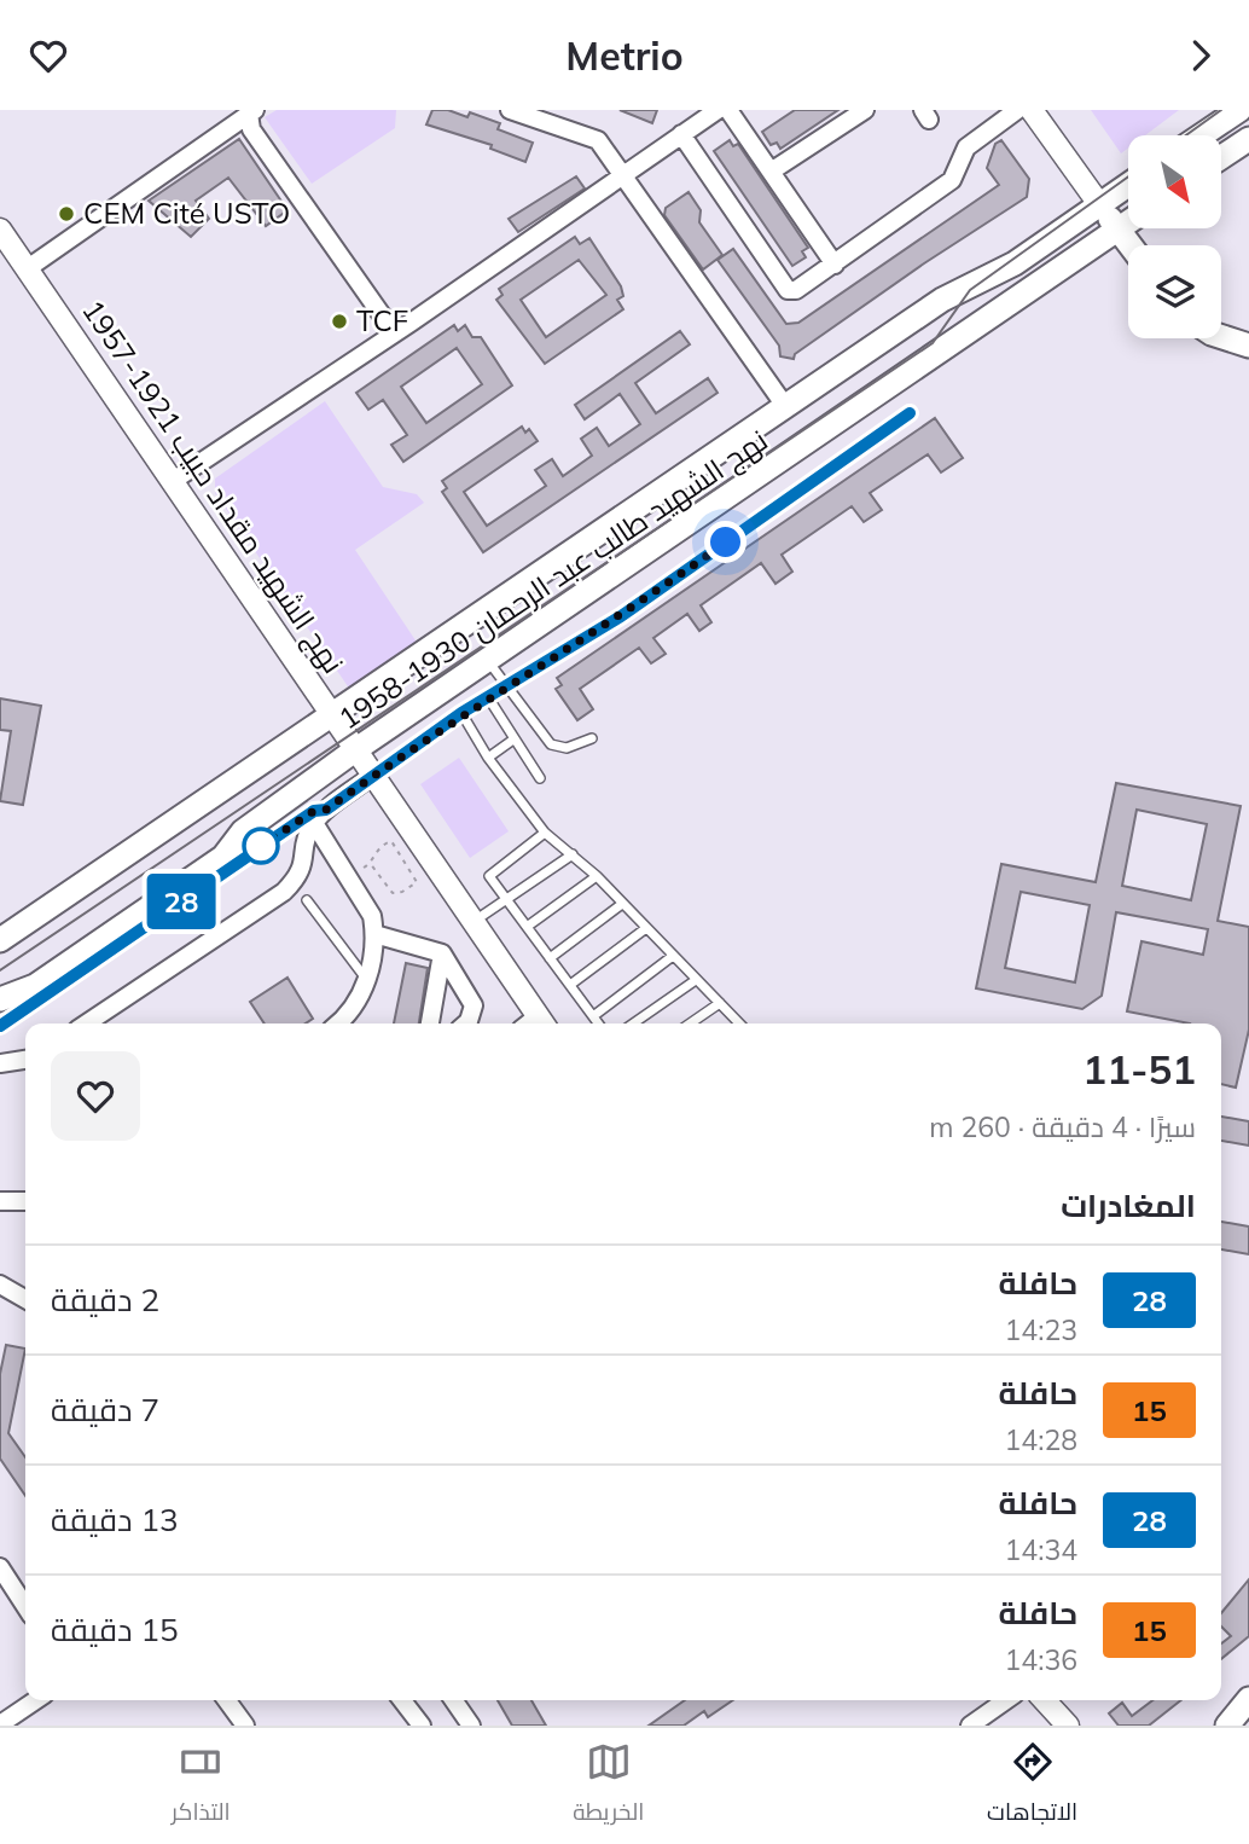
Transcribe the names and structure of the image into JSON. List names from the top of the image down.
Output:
{
  "streets": {
    "main road": ["نهج الشهيد طالب عبد الرحمان 1930-1958"],
    "street": ["نهج الشهيد مقداد حبيب 1921-1957"]
  },
  "crossings": [
    ["نهج الشهيد مقداد حبيب 1921-1957", "نهج الشهيد طالب عبد الرحمان 1930-1958"]
  ],
  "places": ["CEM Cité USTO", "TCF"],
  "lines": ["bus line 28"],
  "north": "bottom right",
  "page": {
    "header": "Metrio",
    "on_map": "28",
    "heading": [
      ["11-51", "سيرًا · 4 دقيقة · 260 m"],
      "المغادرات"
    ],
    "list": [
      {
        "mark": "28",
        "name": "حافلة",
        "note": "14:23",
        "value": "2 دقيقة"
      },
      {
        "mark": "15",
        "name": "حافلة",
        "note": "14:28",
        "value": "7 دقيقة"
      },
      {
        "mark": "28",
        "name": "حافلة",
        "note": "14:34",
        "value": "13 دقيقة"
      },
      {
        "mark": "15",
        "name": "حافلة",
        "note": "14:36",
        "value": "15 دقيقة"
      }
    ],
    "tabs": ["الاتجاهات", "الخريطة", "التذاكر"]
  }
}
